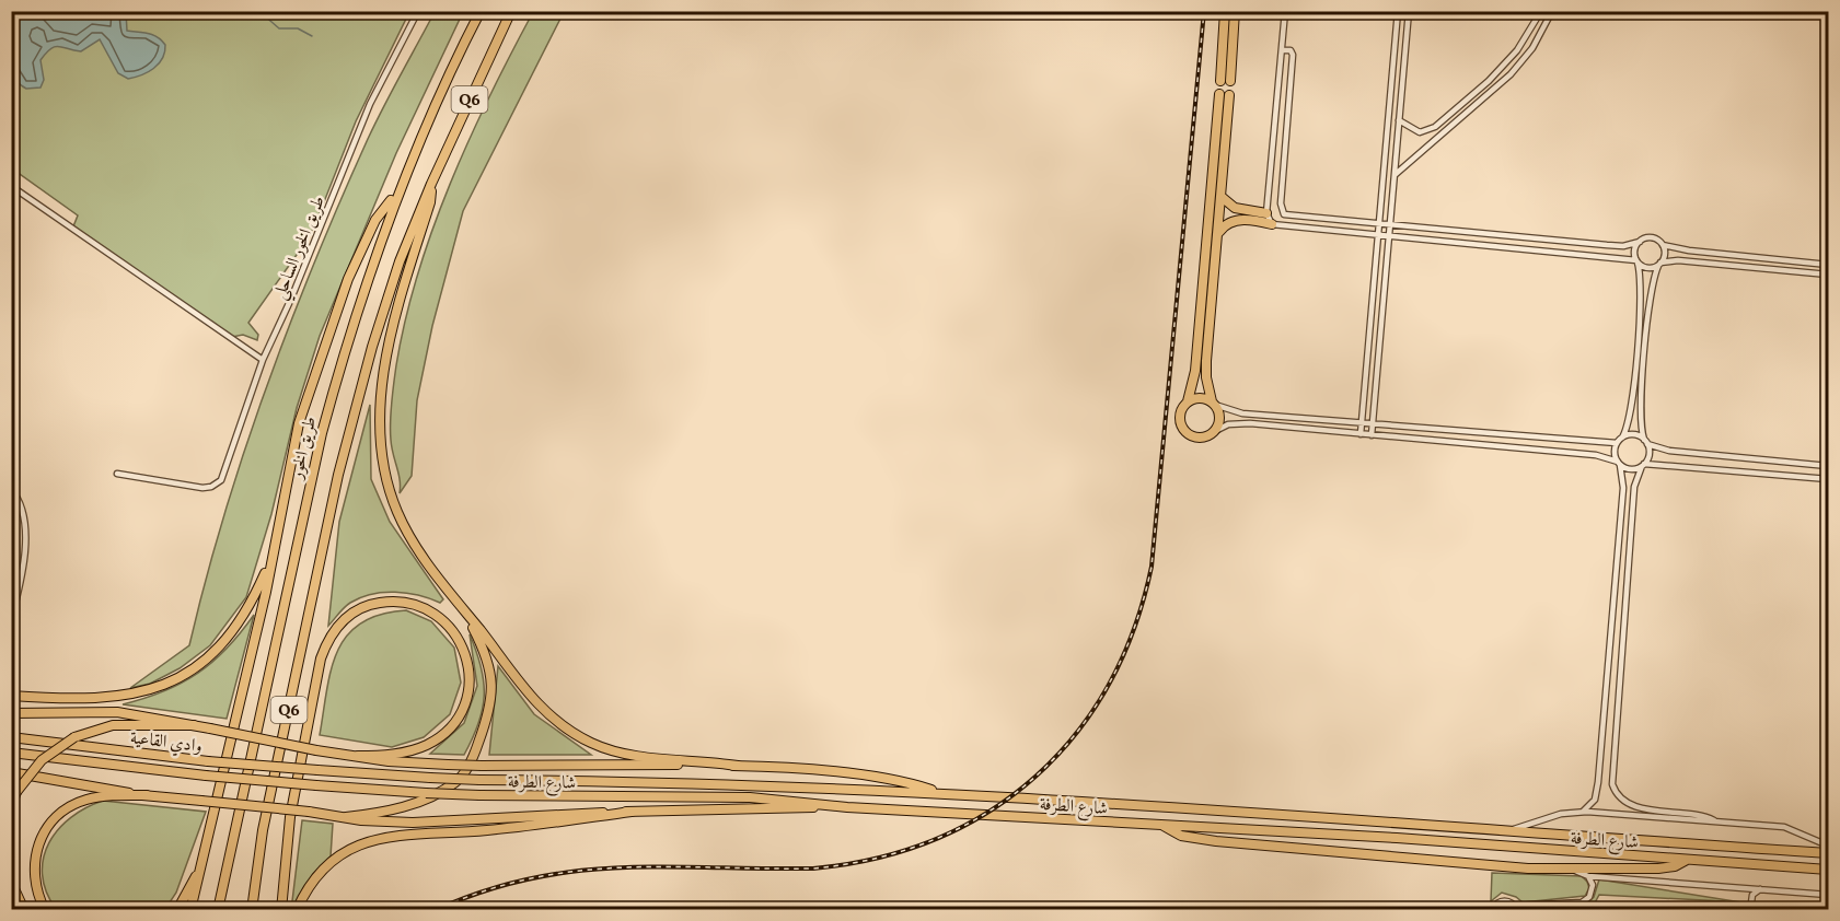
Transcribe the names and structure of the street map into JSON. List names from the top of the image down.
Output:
{
  "streets": {
    "highway": ["Q6", "طريق الخور"],
    "main road": ["وادي القاعية", "شارع الطرفة"],
    "street": ["طريق الخور الساحلي"]
  },
  "crossings": [
    ["وادي القاعية", "شارع الطرفة"]
  ]
}
